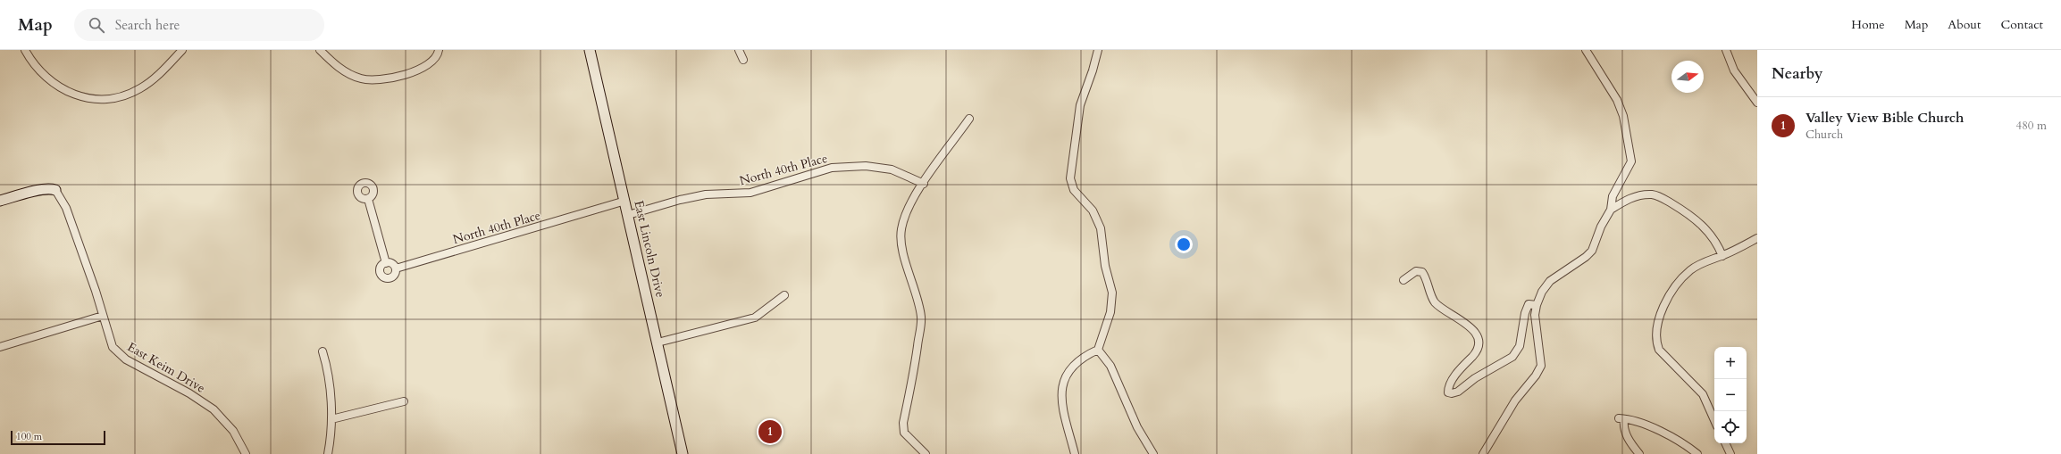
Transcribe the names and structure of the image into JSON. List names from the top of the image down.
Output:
{
  "streets": {
    "main road": ["East Lincoln Drive"],
    "street": ["North 40th Place", "East Keim Drive"]
  },
  "crossings": [
    ["North 40th Place", "East Lincoln Drive"]
  ],
  "scale_bar": "100 m",
  "north": "right",
  "page": {
    "header": "Map",
    "search": "Search here",
    "nav": [
      "Home",
      "Map",
      "About",
      "Contact"
    ],
    "heading": "Nearby",
    "list": [
      {
        "mark": "1",
        "name": "Valley View Bible Church",
        "note": "Church",
        "value": "480 m"
      }
    ],
    "map_buttons": ["+", "−"],
    "pins": "1",
    "scale": "100 m"
  }
}
